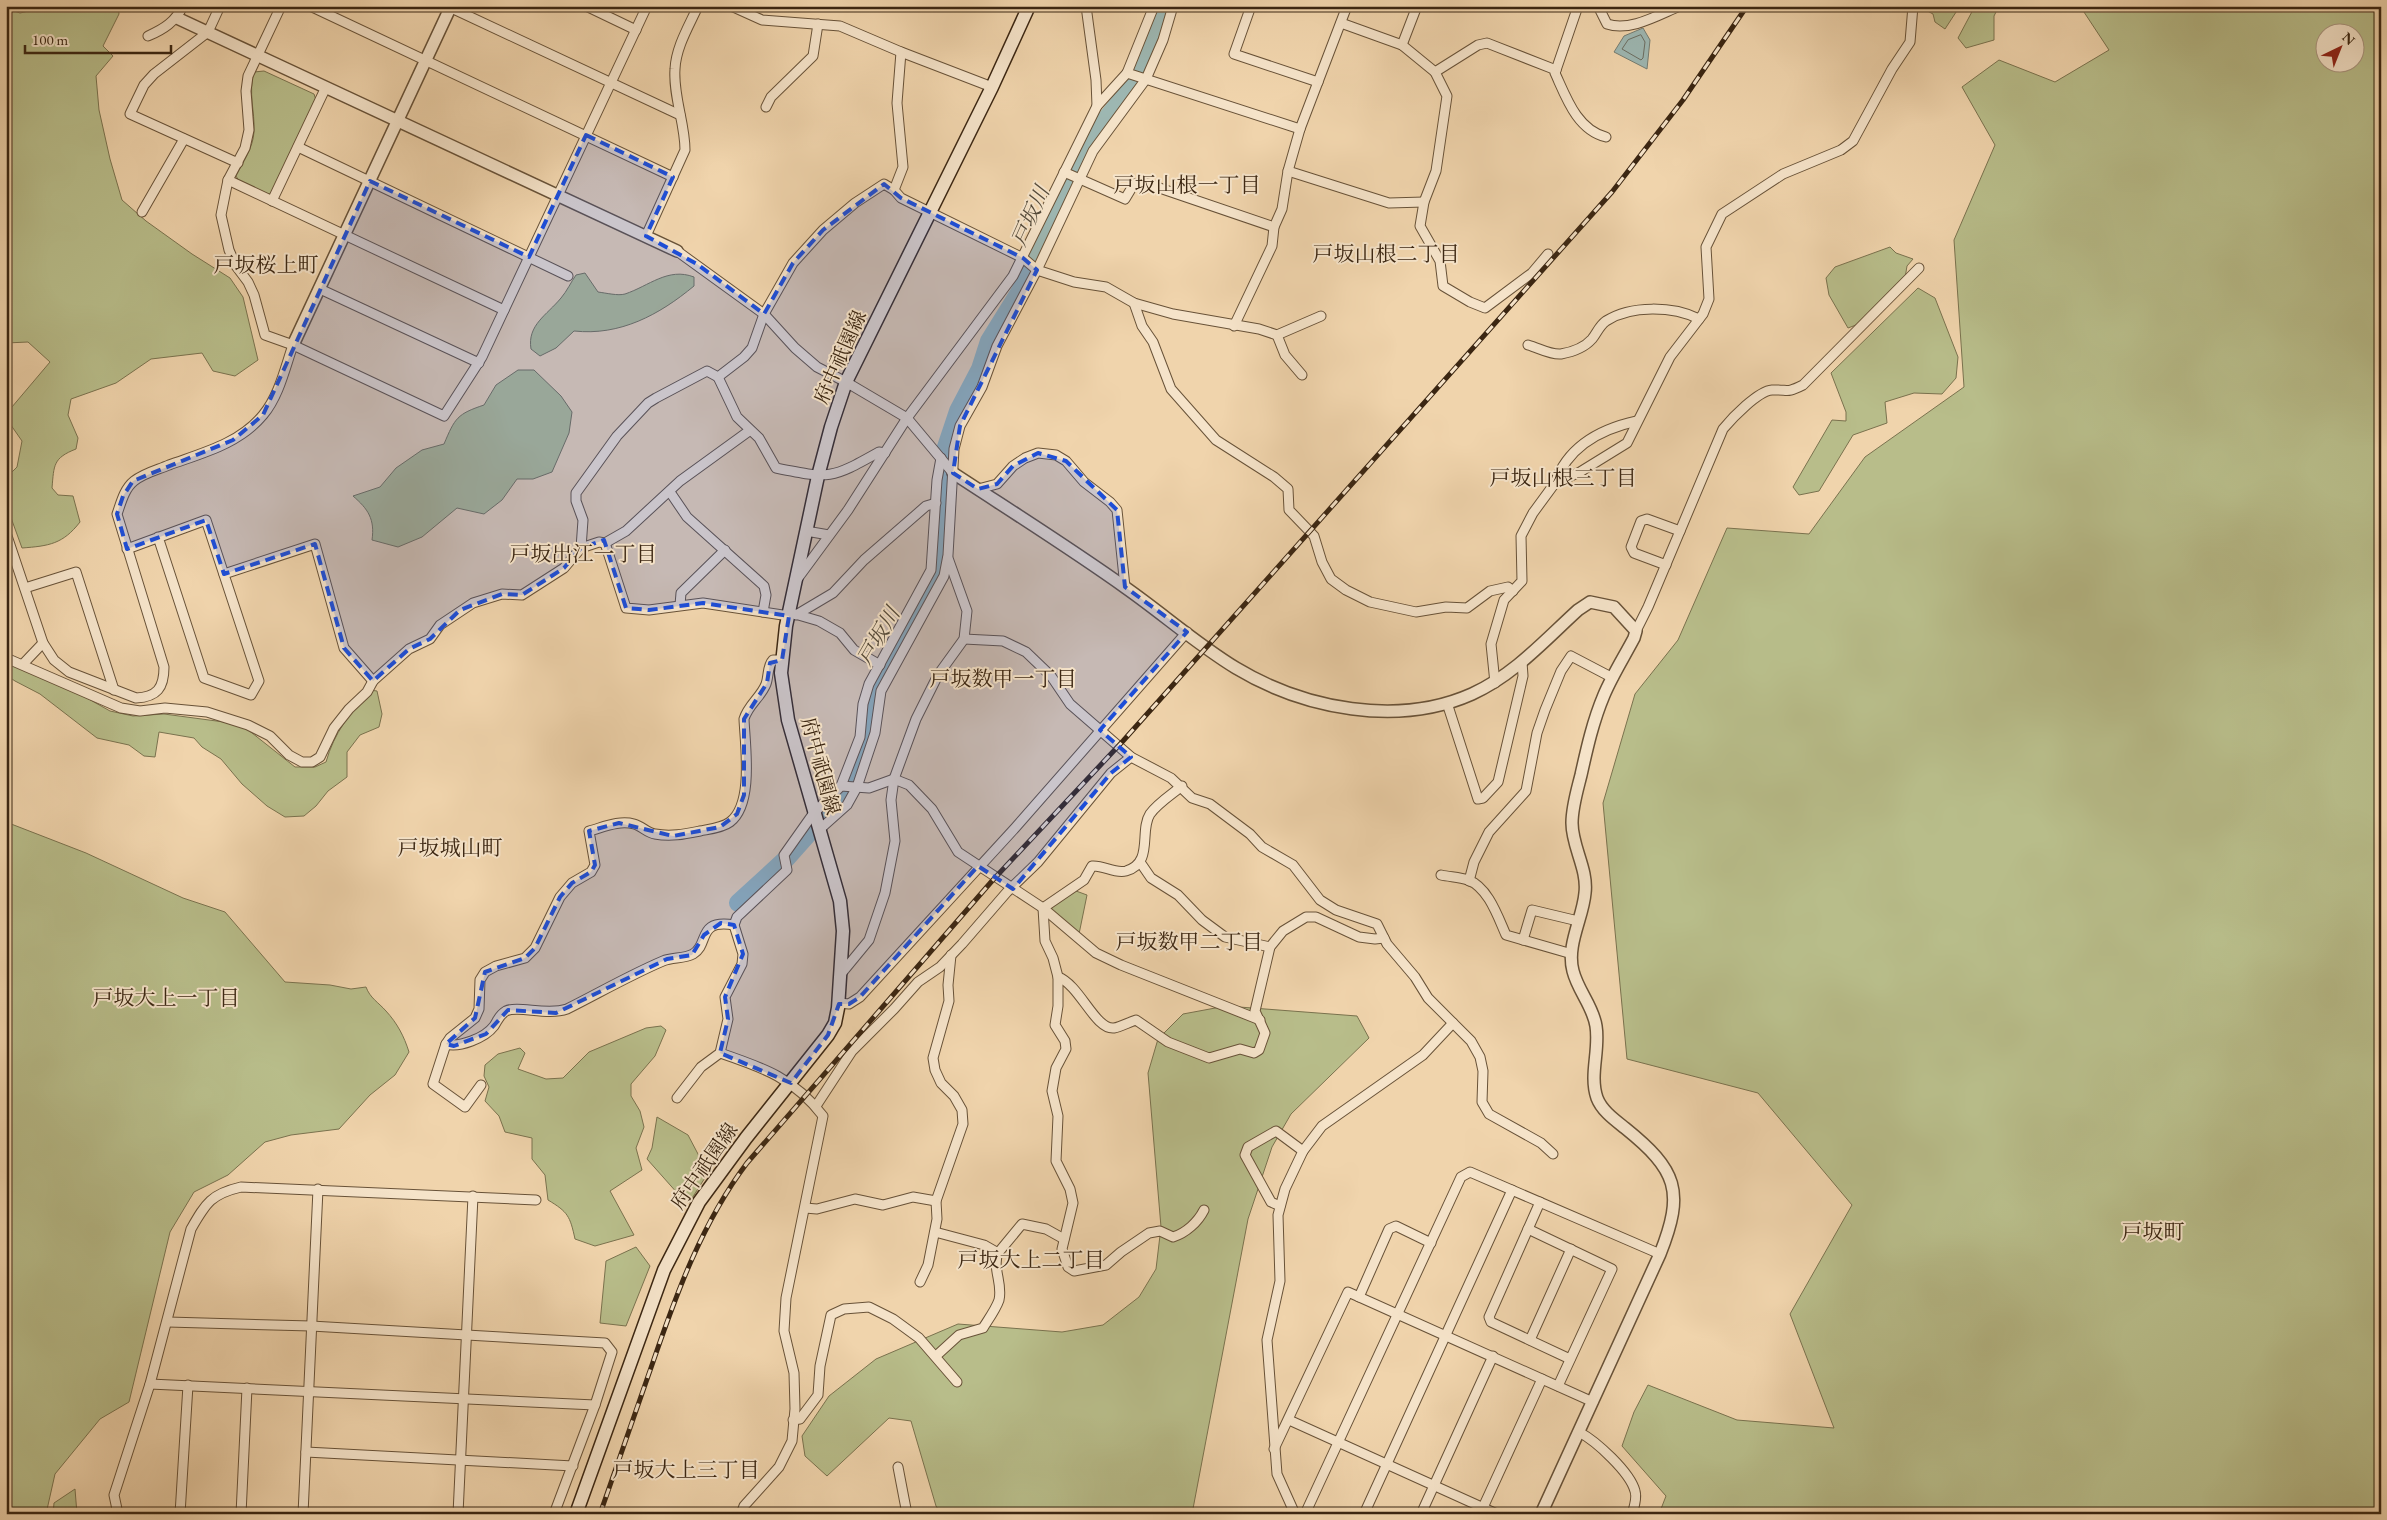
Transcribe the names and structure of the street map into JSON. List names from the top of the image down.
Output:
{
  "streets": {
    "main road": ["府中祇園線"]
  },
  "districts": [
    "戸坂山根一丁目",
    "戸坂山根二丁目",
    "戸坂桜上町",
    "戸坂山根三丁目",
    "戸坂出江一丁目",
    "戸坂数甲一丁目",
    "戸坂城山町",
    "戸坂数甲二丁目",
    "戸坂大上一丁目",
    "戸坂町",
    "戸坂大上二丁目",
    "戸坂大上三丁目"
  ],
  "water": ["戸坂川"],
  "scale_bar": "100 m",
  "north": "top right"
}
